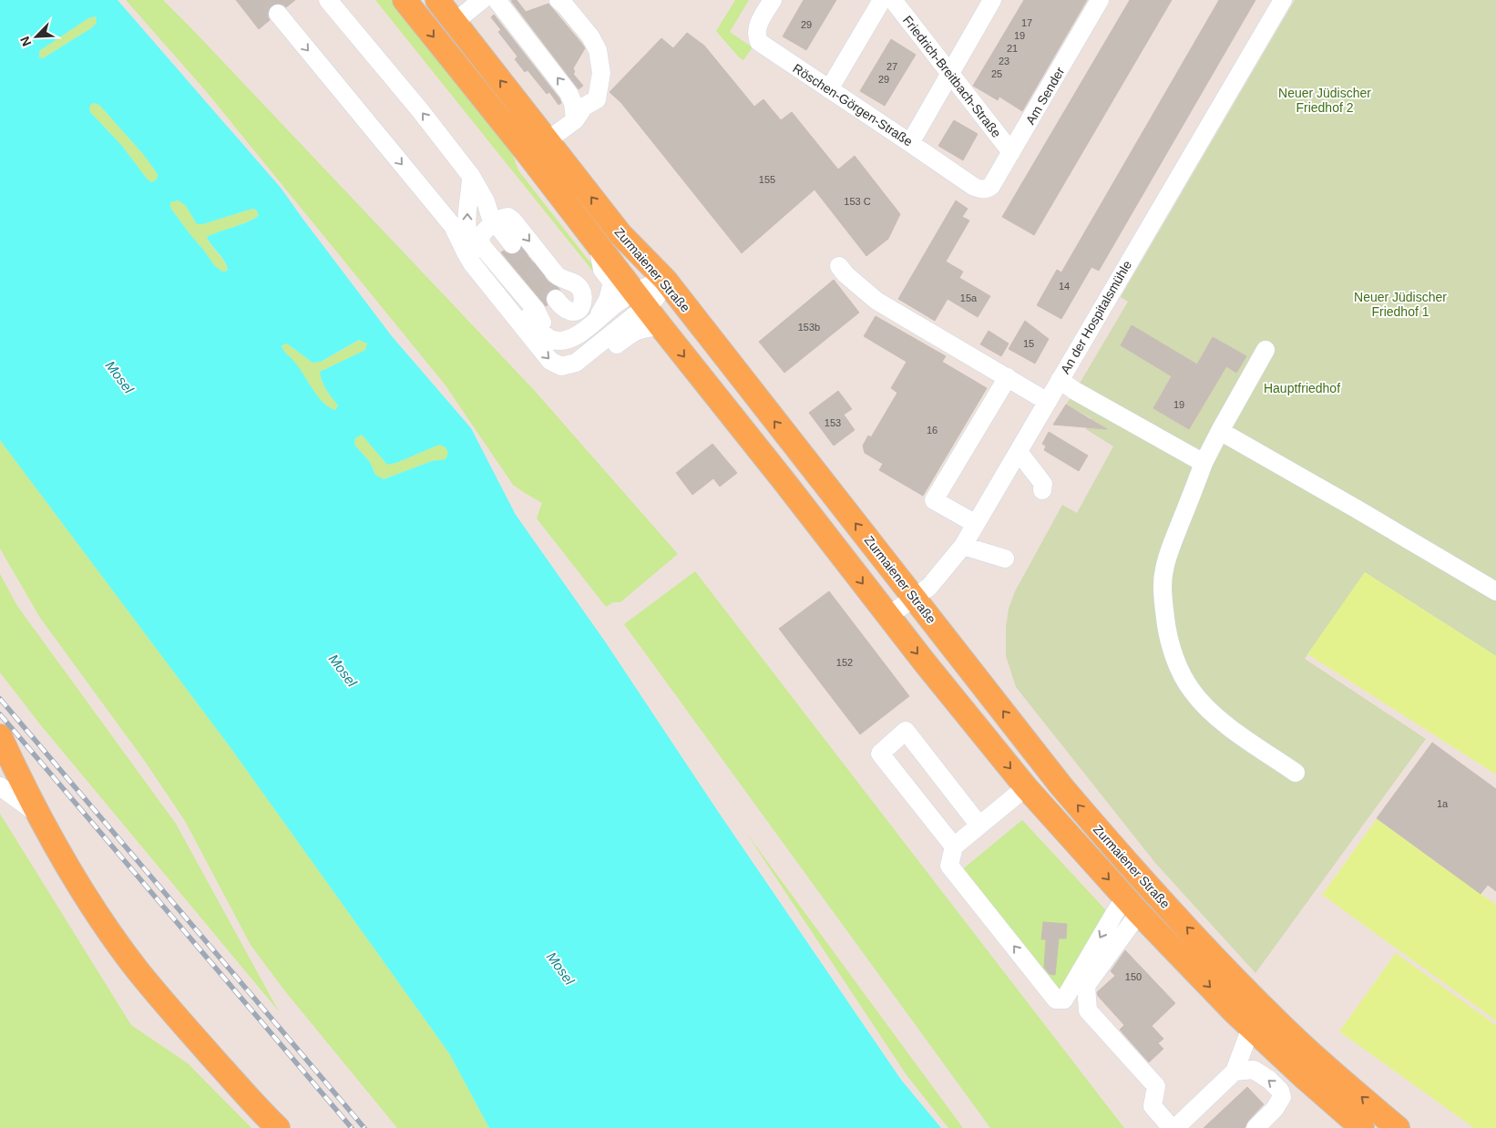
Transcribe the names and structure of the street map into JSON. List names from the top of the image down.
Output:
{
  "streets": {
    "main road": ["Zurmaiener Straße"],
    "street": [
      "Friedrich-Breitbach-Straße",
      "Am Sender",
      "Röschen-Görgen-Straße",
      "An der Hospitalsmühle"
    ]
  },
  "crossings": [
    ["Friedrich-Breitbach-Straße", "Am Sender"],
    ["Am Sender", "Röschen-Görgen-Straße"],
    ["Zurmaiener Straße", "An der Hospitalsmühle"]
  ],
  "water": ["Mosel"],
  "parks": ["Neuer Jüdischer Friedhof 2", "Neuer Jüdischer Friedhof 1", "Hauptfriedhof"],
  "house_numbers": [
    "17",
    "29",
    "19",
    "21",
    "23",
    "27",
    "25",
    "29",
    "155",
    "153 C",
    "14",
    "15a",
    "153b",
    "15",
    "19",
    "153",
    "16",
    "152",
    "1a",
    "150"
  ],
  "north": "bottom left"
}
